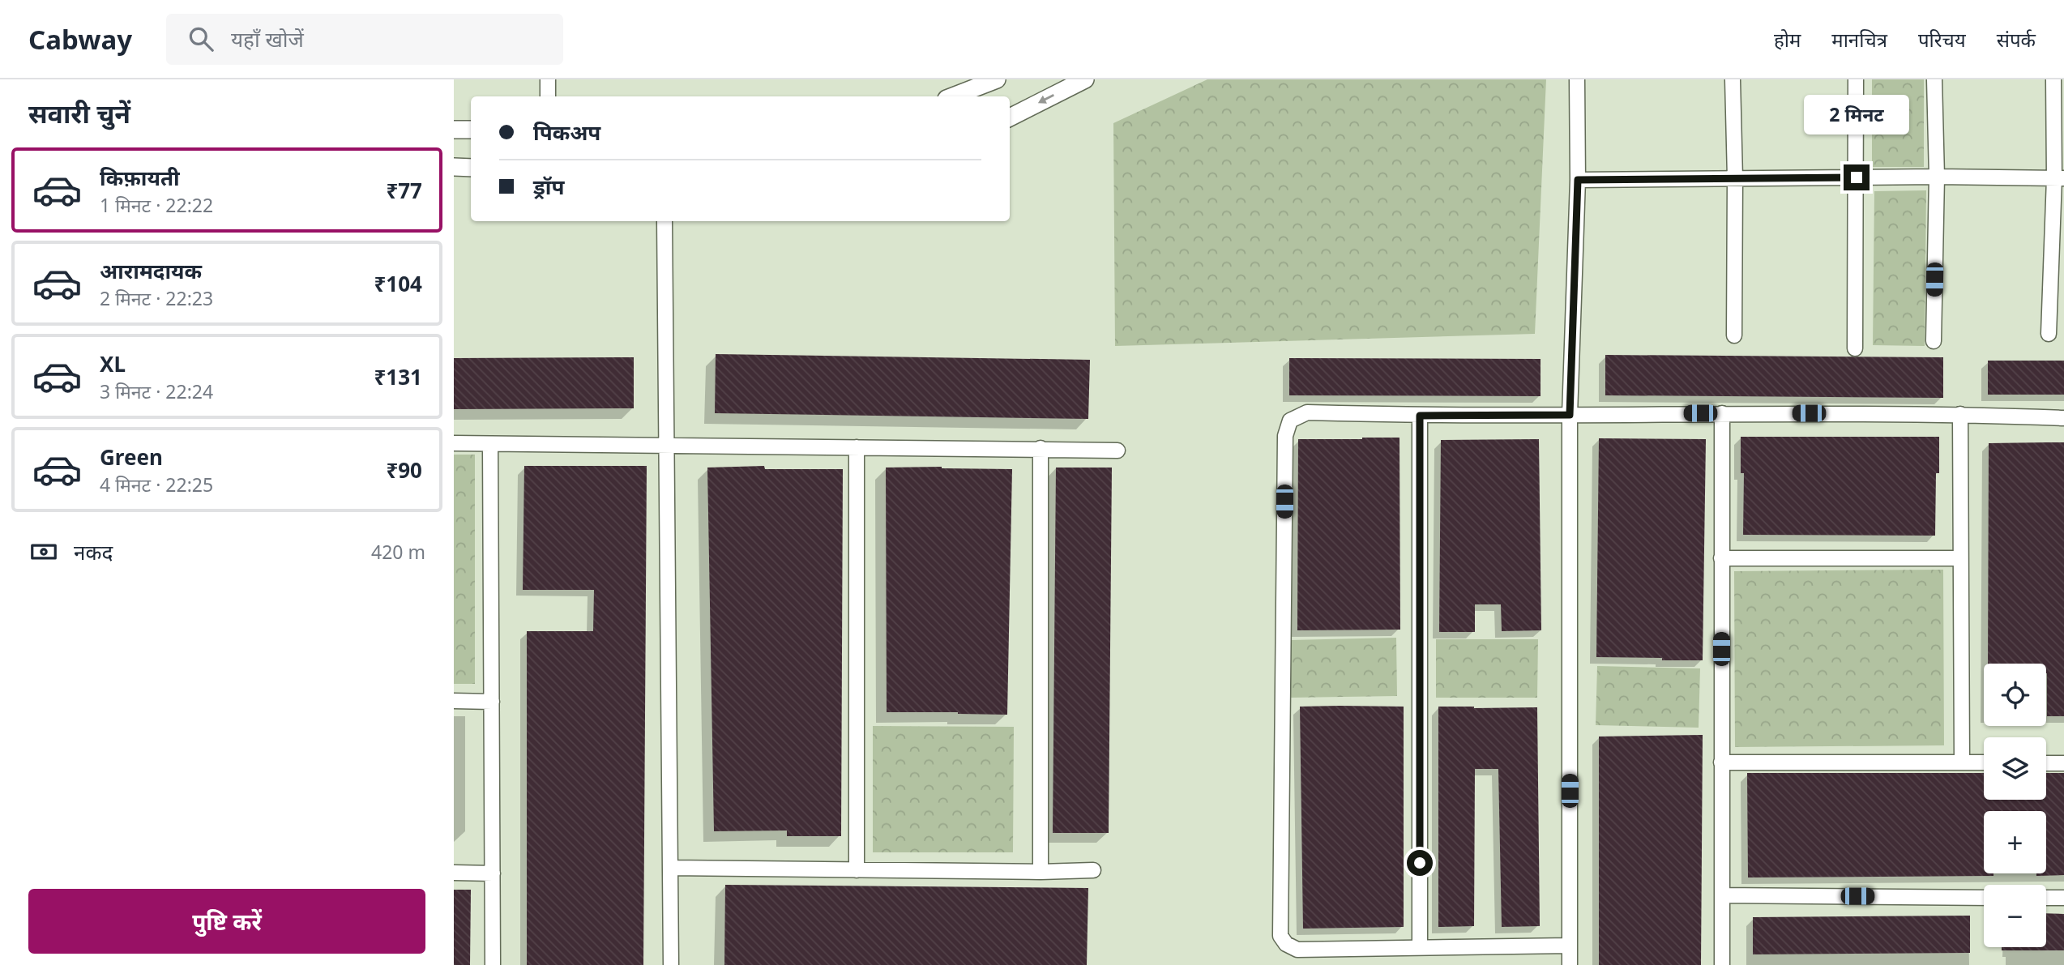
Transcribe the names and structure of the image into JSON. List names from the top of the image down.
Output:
{
  "page": {
    "header": "Cabway",
    "search": "यहाँ खोजें",
    "nav": [
      "होम",
      "मानचित्र",
      "परिचय",
      "संपर्क"
    ],
    "heading": "सवारी चुनें",
    "bubble": "2 मिनट",
    "banner": ["पिकअप", "ड्रॉप"],
    "list": [
      {
        "name": "किफ़ायती",
        "note": "1 मिनट · 22:22",
        "value": "₹77"
      },
      {
        "name": "आरामदायक",
        "note": "2 मिनट · 22:23",
        "value": "₹104"
      },
      {
        "name": "XL",
        "note": "3 मिनट · 22:24",
        "value": "₹131"
      },
      {
        "name": "Green",
        "note": "4 मिनट · 22:25",
        "value": "₹90"
      }
    ],
    "pay": ["नकद", "420 m"],
    "map_buttons": ["+", "−"],
    "buttons": "पुष्टि करें"
  }
}
